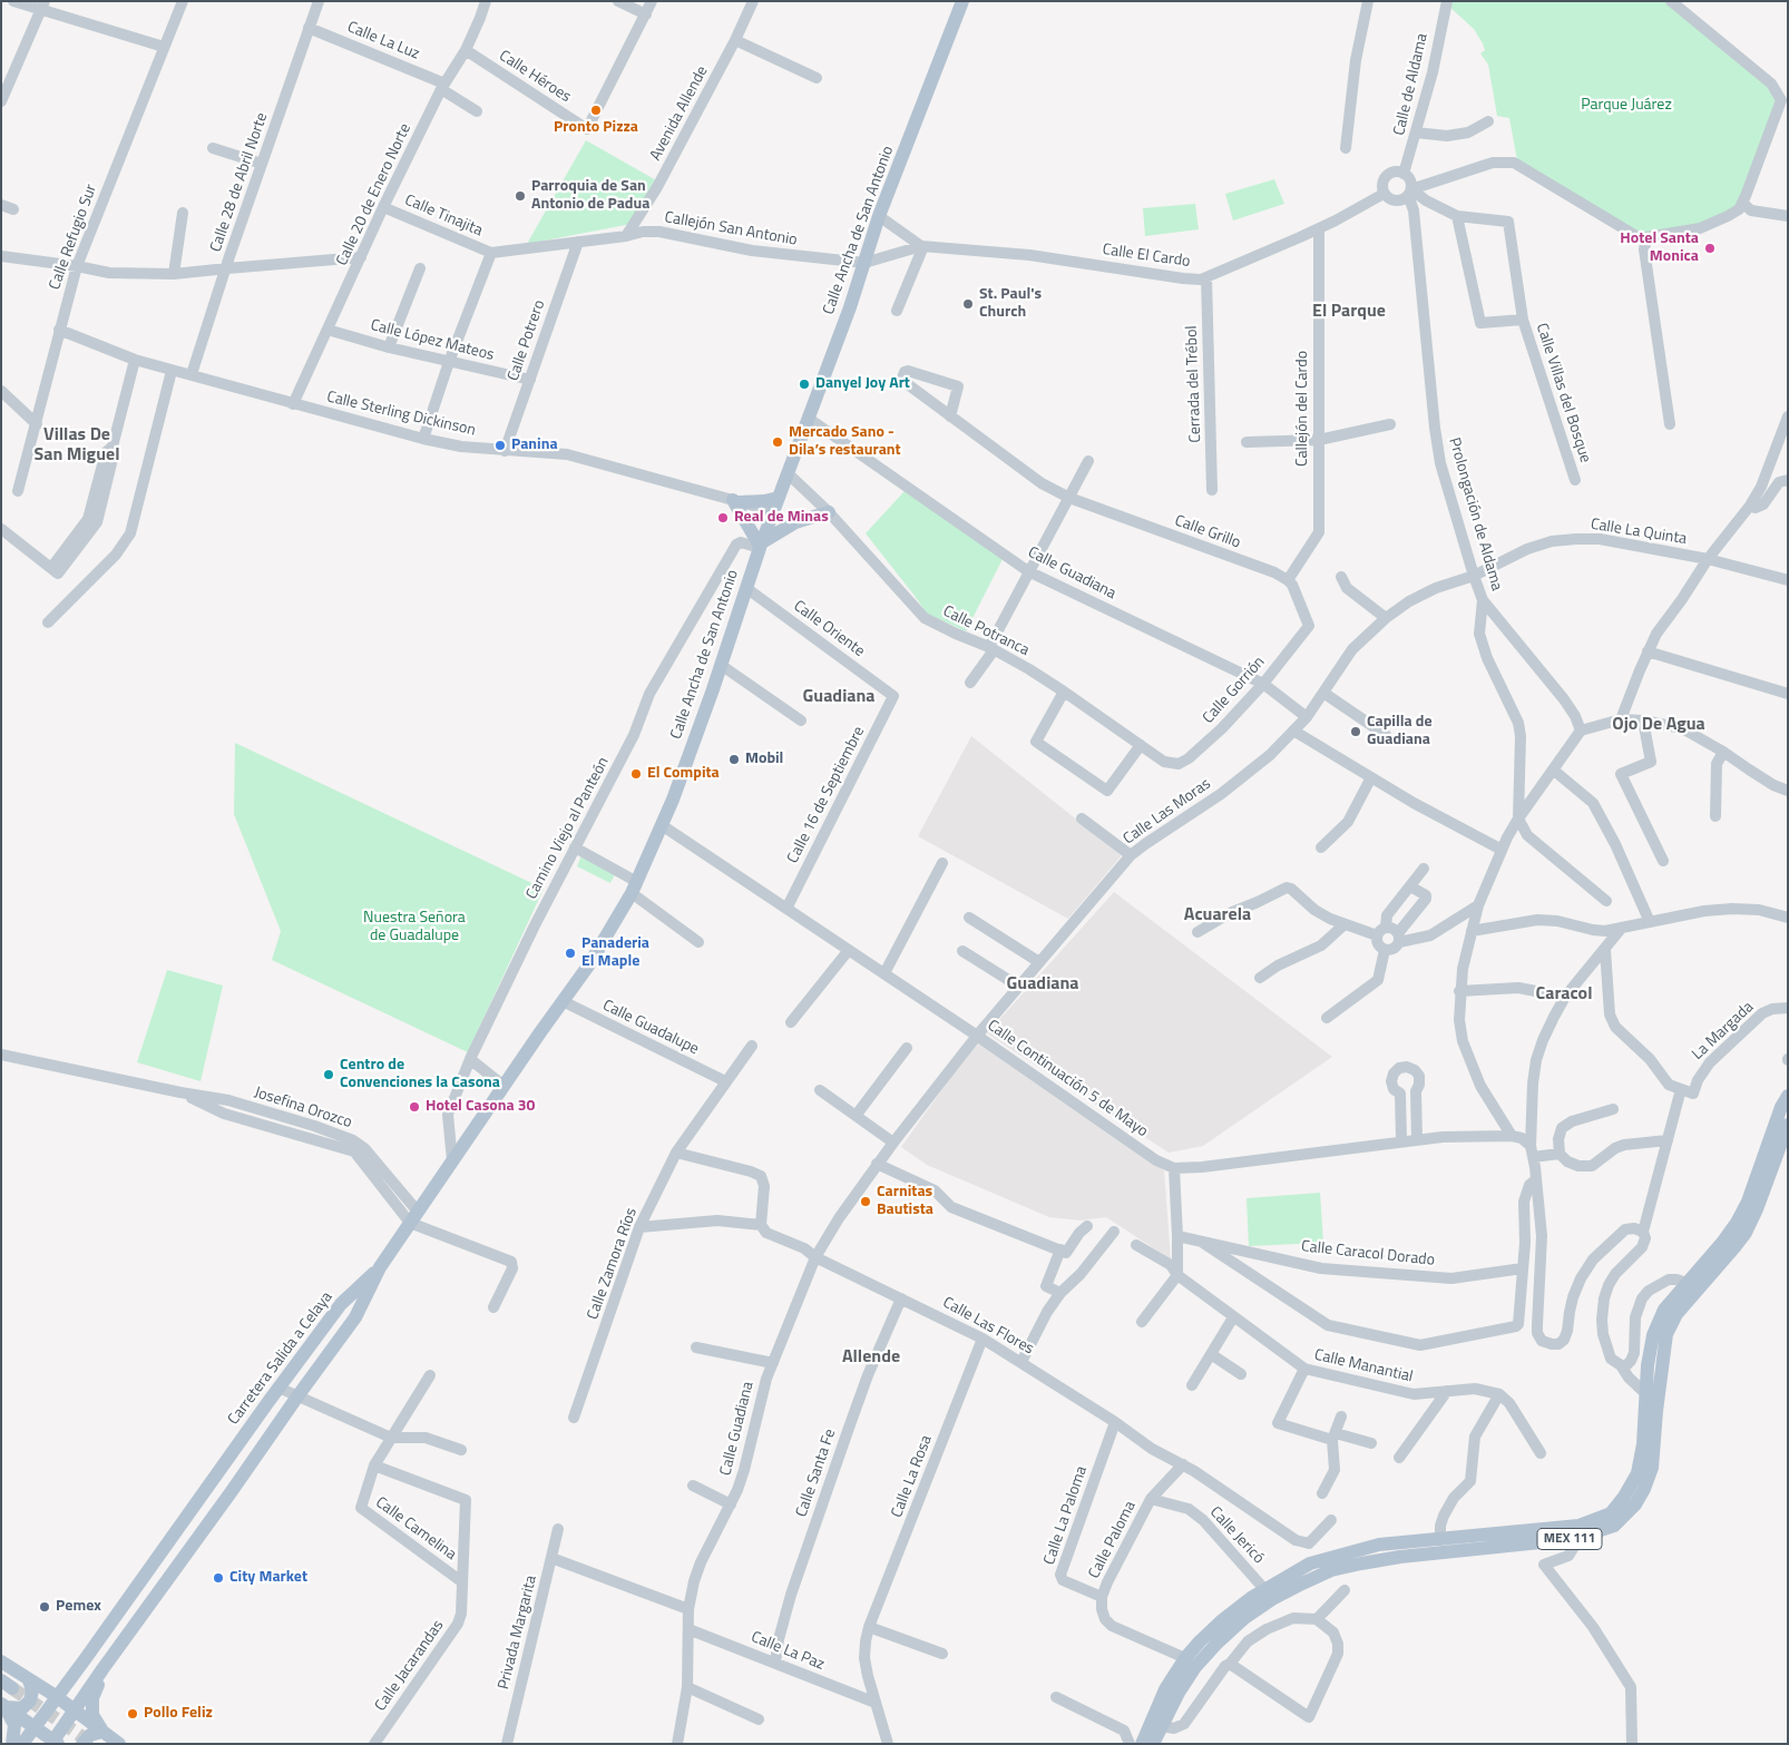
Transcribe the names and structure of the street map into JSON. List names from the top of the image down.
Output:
{
  "streets": {
    "main road": ["Calle Ancha de San Antonio", "Carretera Salida a Celaya", "MEX 111"],
    "street": [
      "Calle La Luz",
      "Calle Héroes",
      "Calle de Aldama",
      "Avenida Allende",
      "Calle 28 de Abril Norte",
      "Calle 20 de Enero Norte",
      "Calle Tinajita",
      "Callejón San Antonio",
      "Calle Refugio Sur",
      "Calle El Cardo",
      "Calle López Mateos",
      "Calle Potrero",
      "Cerrada del Trébol",
      "Calle Villas del Bosque",
      "Callejón del Cardo",
      "Calle Sterling Dickinson",
      "Prolongación de Aldama",
      "Calle Grillo",
      "Calle La Quinta",
      "Calle Guadiana",
      "Calle Oriente",
      "Calle Potranca",
      "Calle Gorrión",
      "Calle 16 de Septiembre",
      "Calle Las Moras",
      "Camino Viejo al Panteón",
      "Calle Guadalupe",
      "La Margada",
      "Calle Continuación 5 de Mayo",
      "Josefina Orozco",
      "Calle Caracol Dorado",
      "Calle Zamora Ríos",
      "Calle Las Flores",
      "Calle Manantial",
      "Calle Santa Fe",
      "Calle La Rosa",
      "Calle La Paloma",
      "Calle Camelina",
      "Calle Jericó",
      "Calle Paloma",
      "Privada Margarita",
      "Calle La Paz",
      "Calle Jacarandas"
    ]
  },
  "crossings": [
    ["Calle La Luz", "Calle 28 de Abril Norte"],
    ["Calle La Luz", "Calle 20 de Enero Norte"],
    ["Calle Héroes", "Calle 20 de Enero Norte"],
    ["Calle de Aldama", "Calle El Cardo"],
    ["Calle de Aldama", "Prolongación de Aldama"],
    ["Avenida Allende", "Callejón San Antonio"],
    ["Calle 28 de Abril Norte", "Calle Sterling Dickinson"],
    ["Calle 20 de Enero Norte", "Calle Tinajita"],
    ["Calle 20 de Enero Norte", "Calle López Mateos"],
    ["Calle 20 de Enero Norte", "Calle Sterling Dickinson"],
    ["Calle Tinajita", "Callejón San Antonio"],
    ["Callejón San Antonio", "Calle Ancha de San Antonio"],
    ["Callejón San Antonio", "Calle El Cardo"],
    ["Callejón San Antonio", "Calle Potrero"],
    ["Calle Ancha de San Antonio", "Calle El Cardo"],
    ["Calle Ancha de San Antonio", "Calle Guadiana"],
    ["Calle Ancha de San Antonio", "Calle Oriente"],
    ["Calle Ancha de San Antonio", "Calle Potranca"],
    ["Calle Ancha de San Antonio", "Camino Viejo al Panteón"],
    ["Calle Ancha de San Antonio", "Calle Guadalupe"],
    ["Calle Ancha de San Antonio", "Calle Continuación 5 de Mayo"],
    ["Calle Ancha de San Antonio", "Josefina Orozco"],
    ["Calle Ancha de San Antonio", "Carretera Salida a Celaya"],
    ["Calle Refugio Sur", "Calle Sterling Dickinson"],
    ["Calle El Cardo", "Cerrada del Trébol"],
    ["Calle El Cardo", "Callejón del Cardo"],
    ["Calle El Cardo", "Prolongación de Aldama"],
    ["Calle López Mateos", "Calle Potrero"],
    ["Calle Potrero", "Calle Sterling Dickinson"],
    ["Callejón del Cardo", "Calle Grillo"],
    ["Callejón del Cardo", "Calle Gorrión"],
    ["Prolongación de Aldama", "Calle La Quinta"],
    ["Prolongación de Aldama", "Calle Las Moras"],
    ["Calle Grillo", "Calle Gorrión"],
    ["Calle La Quinta", "Calle Las Moras"],
    ["Calle Guadiana", "Calle Gorrión"],
    ["Calle Guadiana", "Calle Las Moras"],
    ["Calle Guadiana", "Calle Las Flores"],
    ["Calle Guadiana", "Calle La Paz"],
    ["Calle Oriente", "Calle 16 de Septiembre"],
    ["Calle Potranca", "Calle Gorrión"],
    ["Calle 16 de Septiembre", "Calle Continuación 5 de Mayo"],
    ["Calle Las Moras", "Calle Continuación 5 de Mayo"],
    ["Calle Guadalupe", "Calle Zamora Ríos"],
    ["Calle Las Flores", "Calle Santa Fe"],
    ["Calle Las Flores", "Calle La Rosa"],
    ["Calle Las Flores", "Calle La Paloma"],
    ["Calle Las Flores", "Calle Paloma"],
    ["Calle Santa Fe", "Calle La Paz"],
    ["Calle La Rosa", "Calle La Paz"],
    ["Calle La Paloma", "Calle Paloma"],
    ["Calle Camelina", "Calle Jacarandas"],
    ["Calle Jericó", "MEX 111"],
    ["Calle Jericó", "Calle Paloma"],
    ["MEX 111", "Calle Paloma"]
  ],
  "districts": [
    "El Parque",
    "Villas De San Miguel",
    "Guadiana",
    "Ojo De Agua",
    "Acuarela",
    "Guadiana",
    "Caracol",
    "Allende"
  ],
  "parks": ["Parque Juárez", "Nuestra Señora de Guadalupe"],
  "places": [
    "Pronto Pizza",
    "Parroquia de San Antonio de Padua",
    "Hotel Santa Monica",
    "St. Paul's Church",
    "Danyel Joy Art",
    "Mercado Sano - Dila’s restaurant",
    "Panina",
    "Real de Minas",
    "Capilla de Guadiana",
    "Mobil",
    "El Compita",
    "Panaderia El Maple",
    "Centro de Convenciones la Casona",
    "Hotel Casona 30",
    "Carnitas Bautista",
    "City Market",
    "Pemex",
    "Pollo Feliz"
  ]
}
